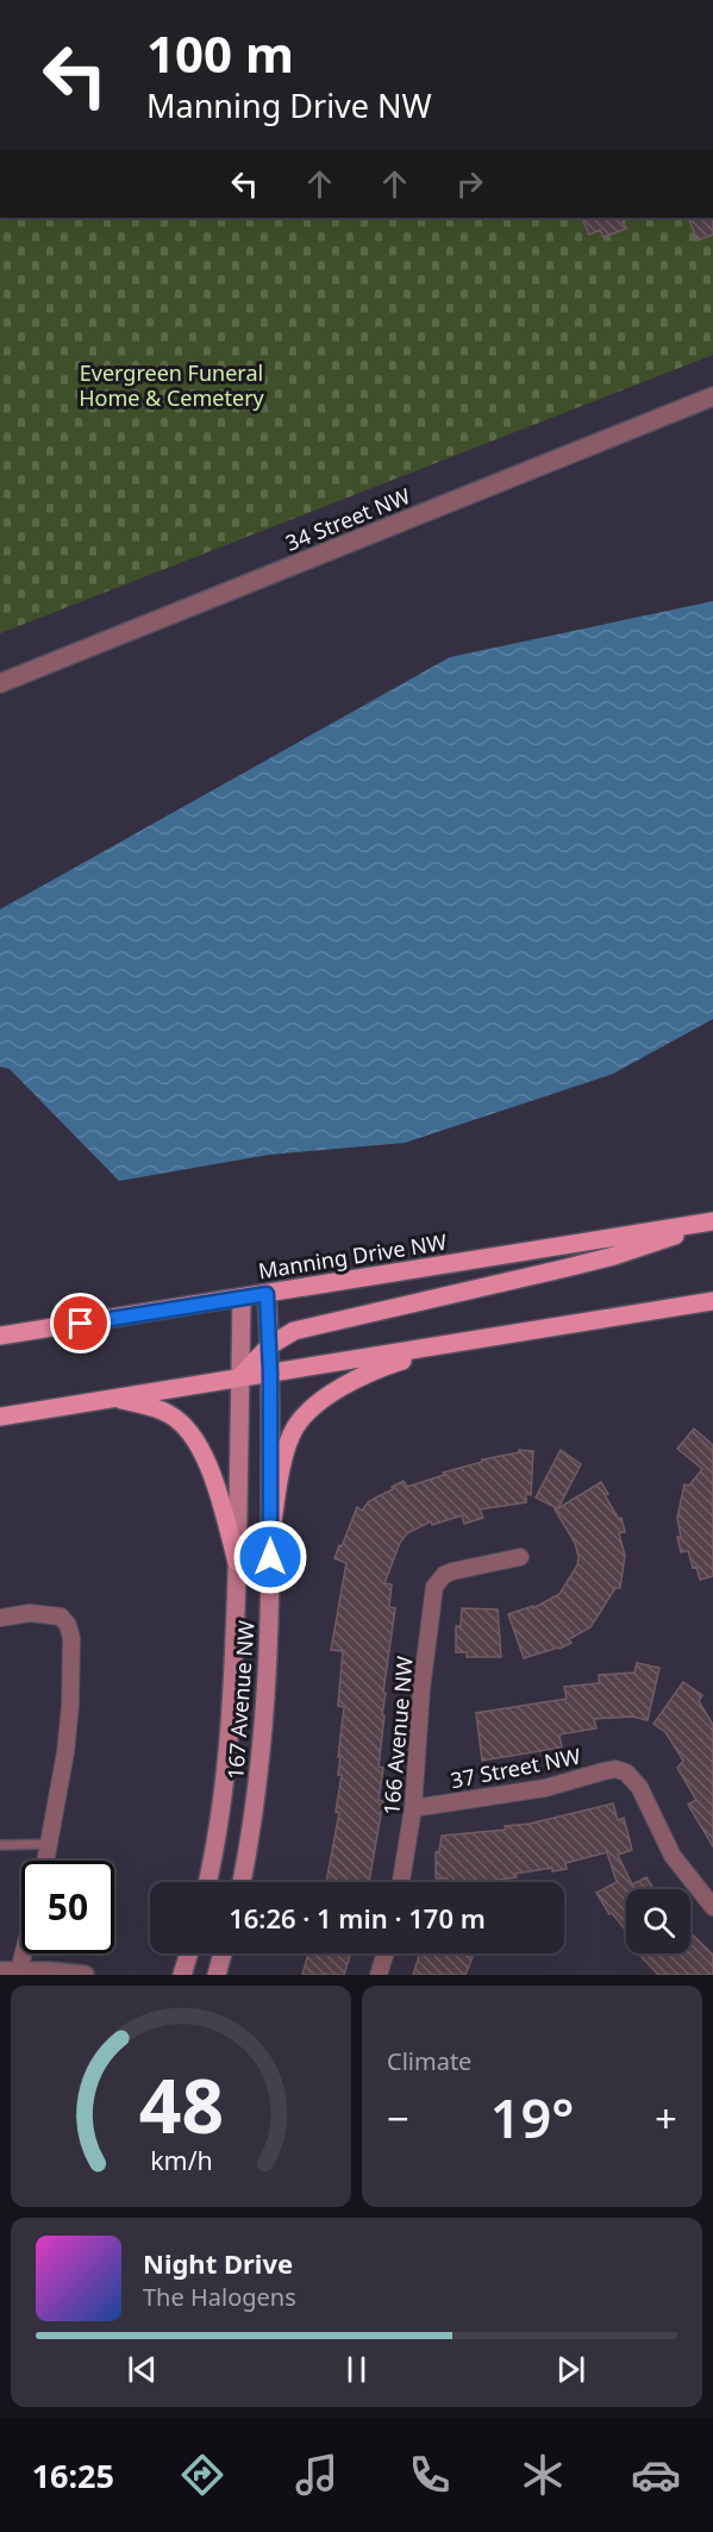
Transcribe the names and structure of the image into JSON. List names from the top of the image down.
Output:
{
  "streets": {
    "main road": ["Manning Drive NW", "167 Avenue NW"],
    "street": ["34 Street NW", "166 Avenue NW", "37 Street NW"]
  },
  "crossings": [
    ["Manning Drive NW", "167 Avenue NW"],
    ["166 Avenue NW", "37 Street NW"]
  ],
  "parks": ["Evergreen Funeral Home & Cemetery"],
  "page": {
    "turn": ["100 m", "Manning Drive NW"],
    "limit": "50",
    "trip": "16:26 · 1 min · 170 m",
    "tile": "Climate",
    "heat": ["−", "19°", "+"],
    "song": ["Night Drive", "The Halogens"],
    "tabs": "16:25",
    "gauge": ["48", "km/h"]
  }
}
